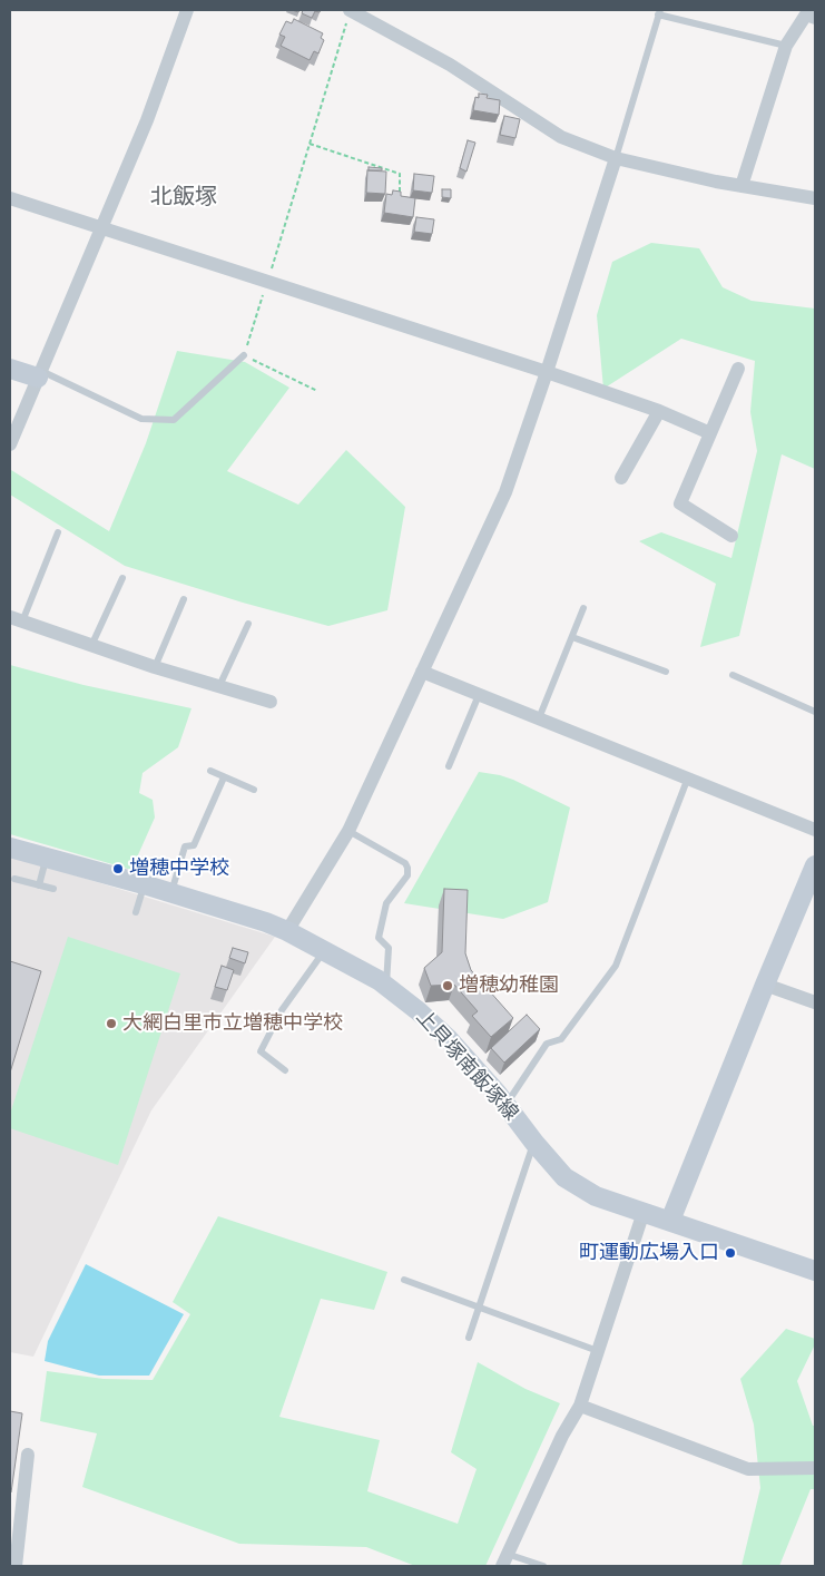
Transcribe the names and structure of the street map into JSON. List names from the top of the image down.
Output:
{
  "streets": {
    "street": ["上貝塚南飯塚線"]
  },
  "districts": ["北飯塚"],
  "places": [
    "増穂中学校",
    "増穂幼稚園",
    "大網白里市立増穂中学校",
    "町運動広場入口"
  ]
}
